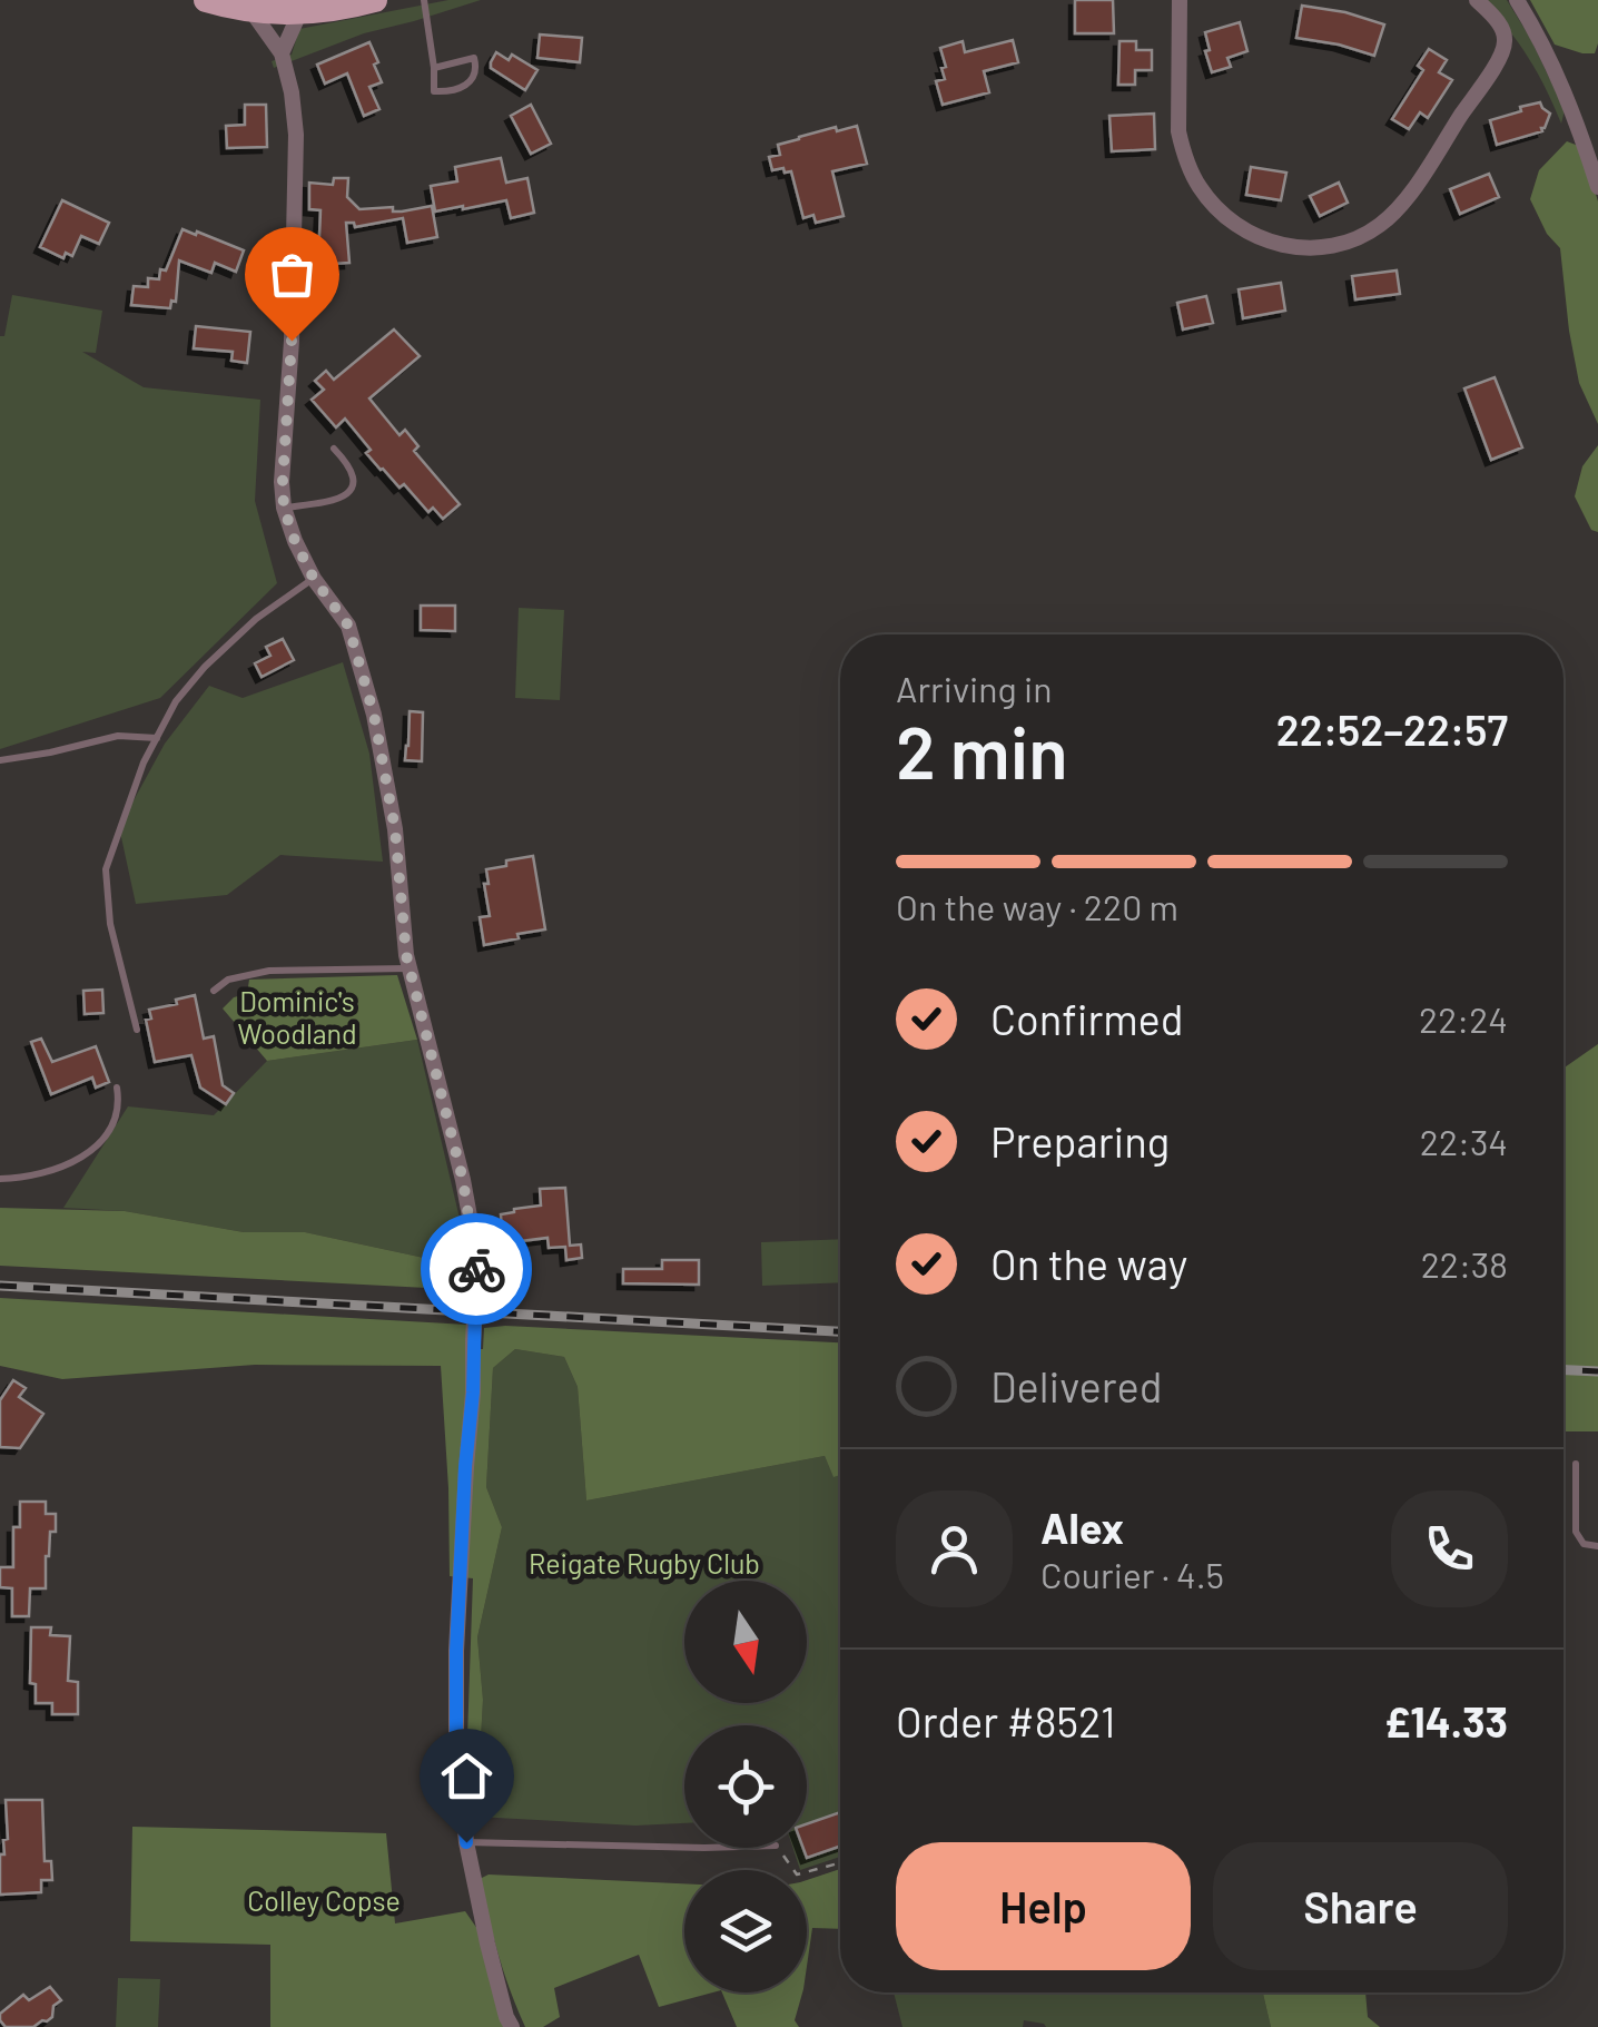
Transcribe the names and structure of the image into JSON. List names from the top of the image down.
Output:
{
  "parks": ["Dominic's Woodland", "Reigate Rugby Club", "Colley Copse"],
  "north": "bottom",
  "page": {
    "heading": ["2 min", "Arriving in", "22:52–22:57"],
    "panel": [
      "Alex",
      "Courier · 4.5",
      "Order #8521",
      "£14.33"
    ],
    "bar": "On the way · 220 m",
    "list": [
      ["Confirmed", "22:24"],
      ["Preparing", "22:34"],
      ["On the way", "22:38"],
      "Delivered"
    ],
    "buttons": ["Help", "Share"]
  }
}
